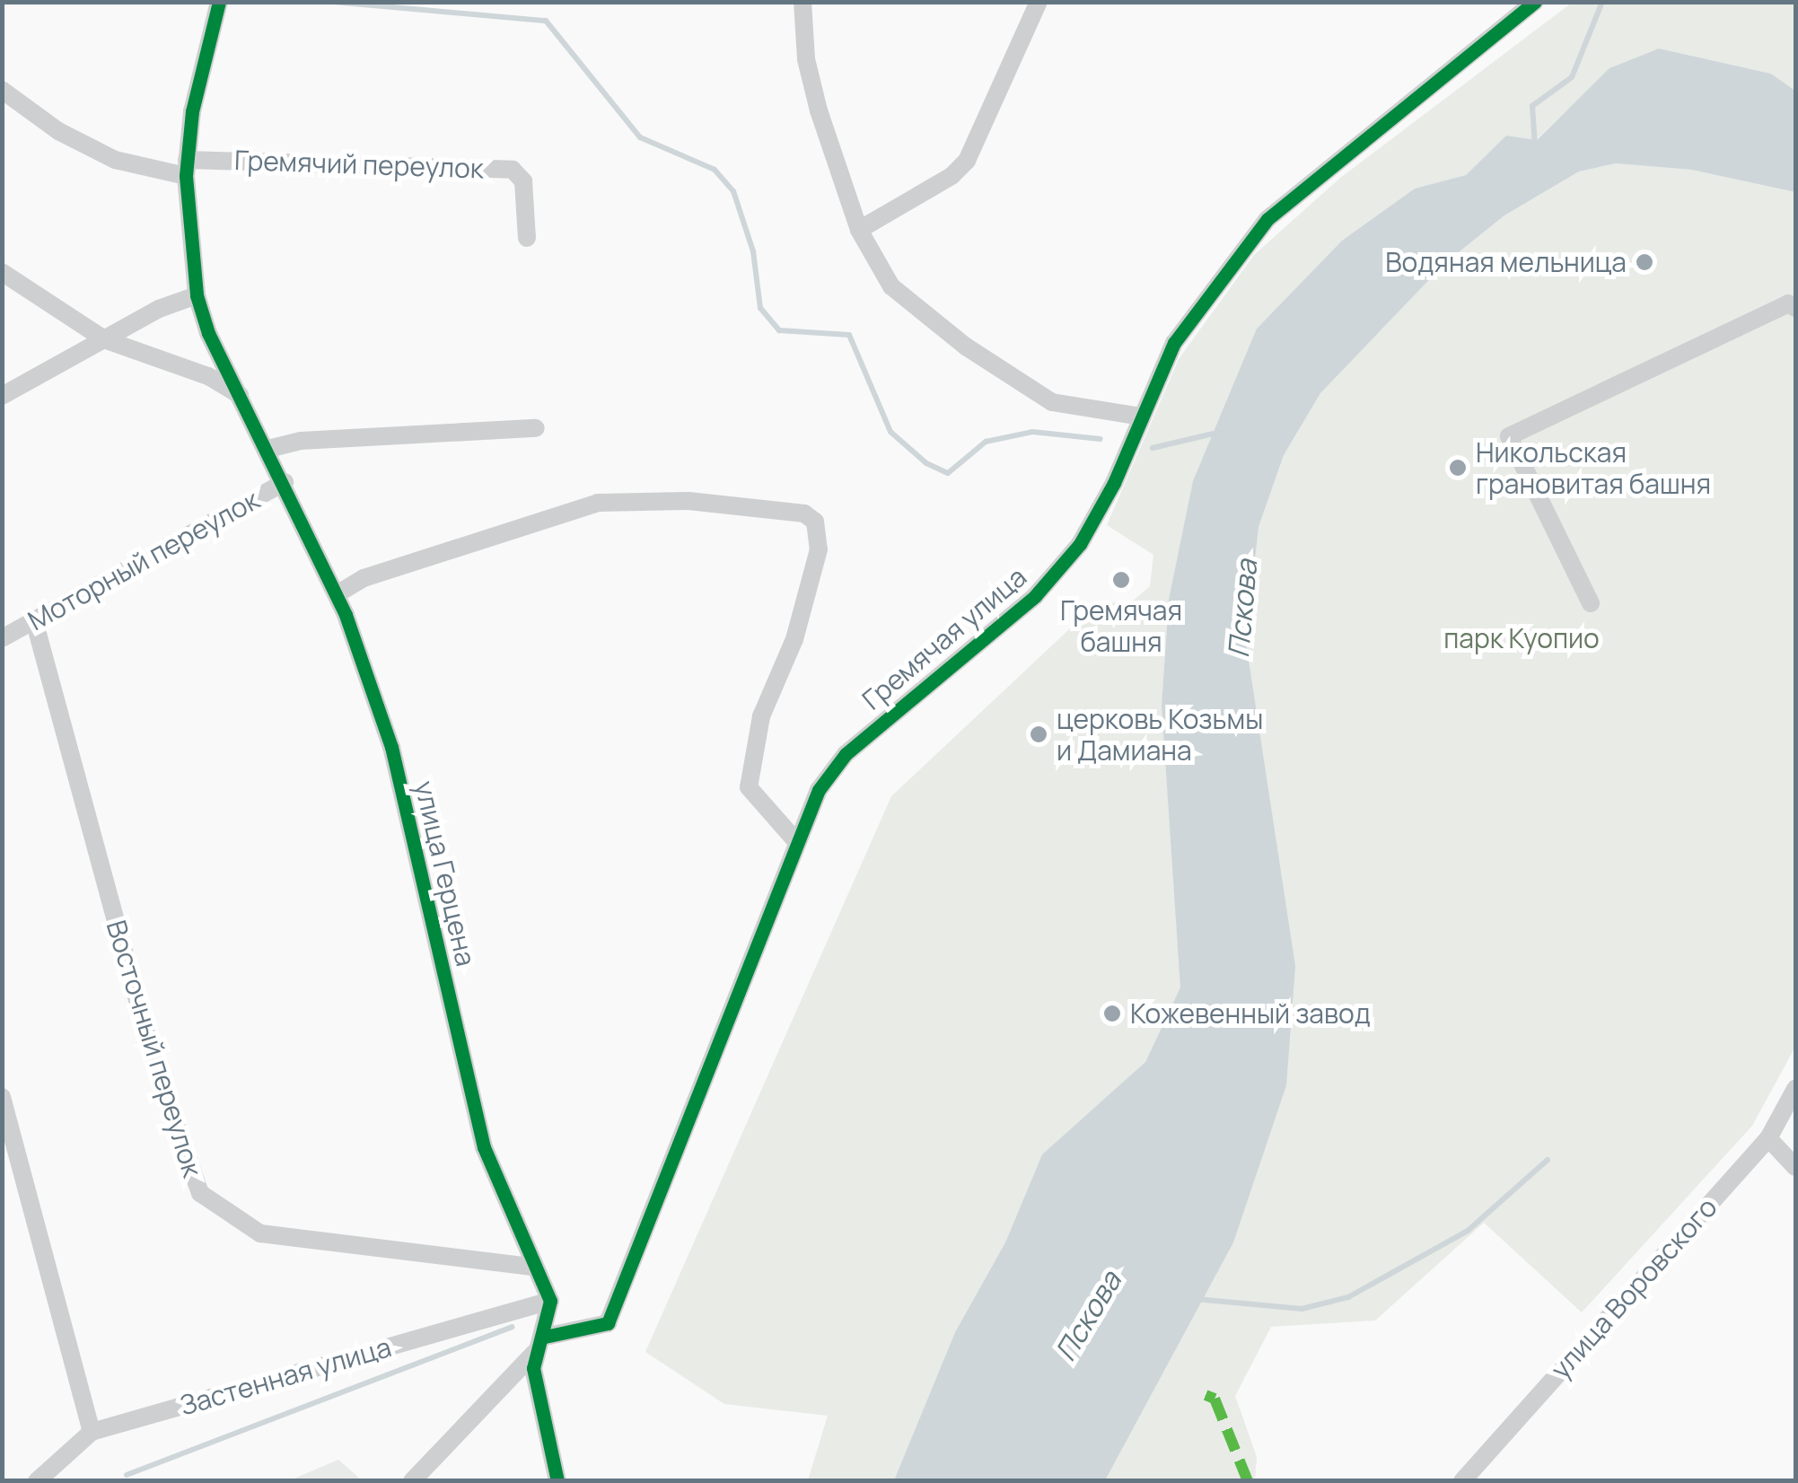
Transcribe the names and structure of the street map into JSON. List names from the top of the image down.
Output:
{
  "streets": {
    "street": [
      "Гремячий переулок",
      "Моторный переулок",
      "Гремячая улица",
      "улица Герцена",
      "Восточный переулок",
      "улица Воровского",
      "Застенная улица"
    ]
  },
  "crossings": [
    ["Гремячий переулок", "улица Герцена"],
    ["Моторный переулок", "улица Герцена"],
    ["Моторный переулок", "Восточный переулок"],
    ["улица Герцена", "Восточный переулок"],
    ["улица Герцена", "Застенная улица"]
  ],
  "water": ["Пскова"],
  "parks": ["парк Куопио"],
  "places": [
    "Водяная мельница",
    "Никольская грановитая башня",
    "Гремячая башня",
    "церковь Козьмы и Дамиана",
    "Кожевенный завод"
  ]
}
